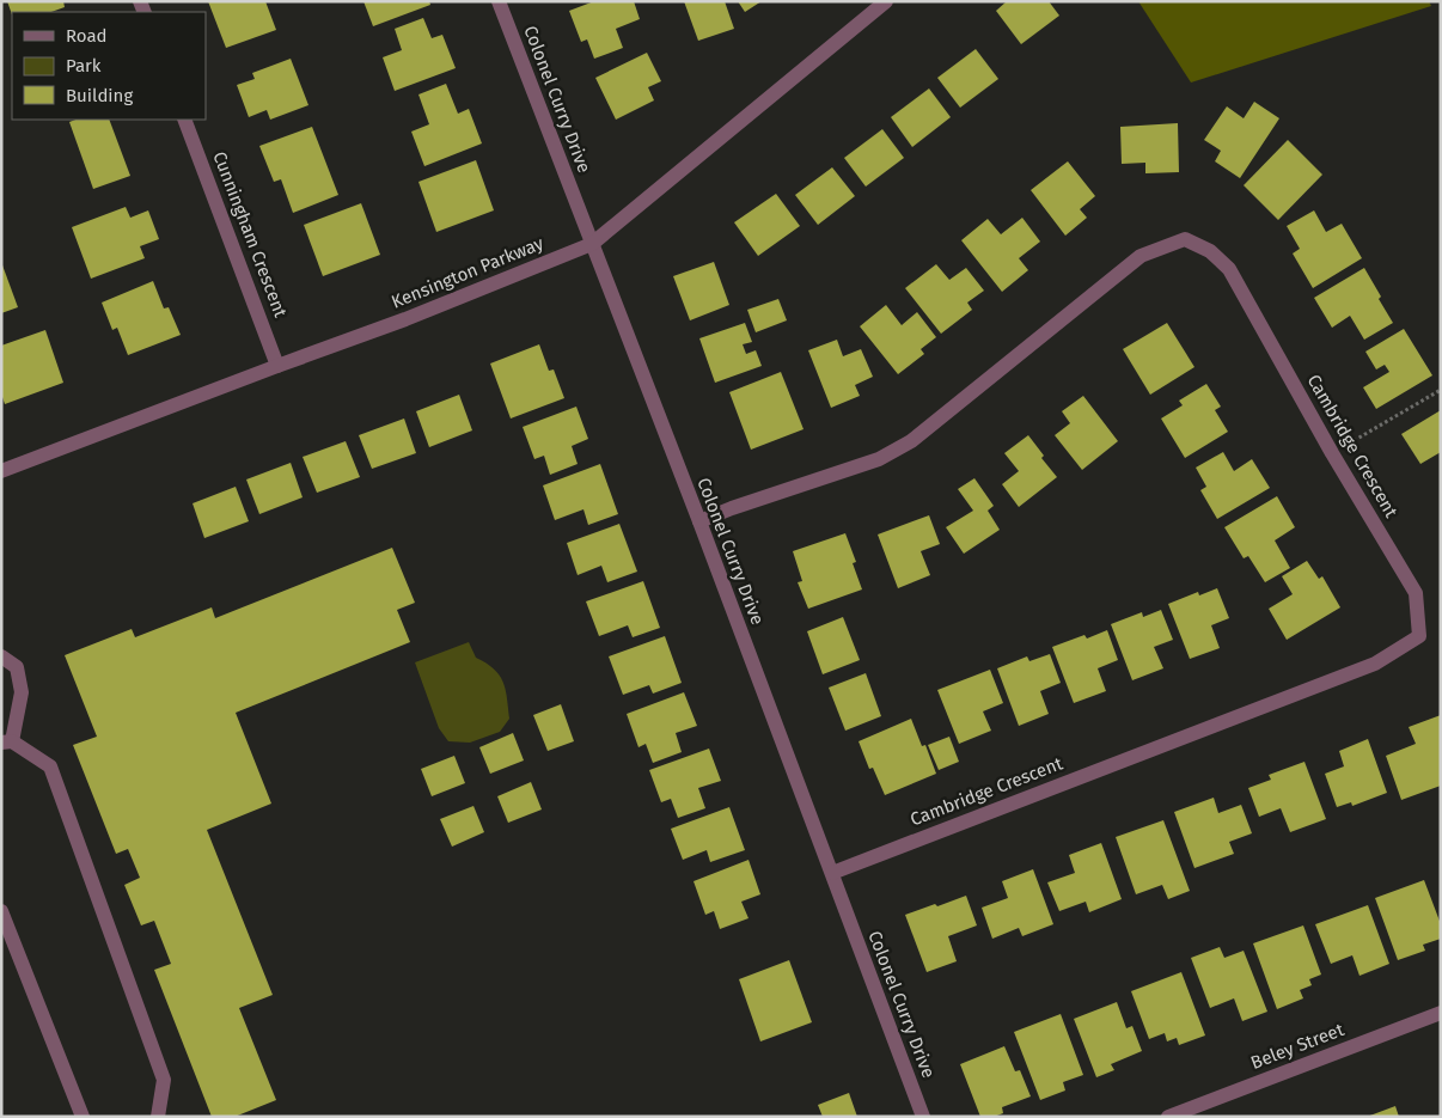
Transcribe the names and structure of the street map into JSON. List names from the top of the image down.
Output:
{
  "streets": {
    "street": [
      "Colonel Curry Drive",
      "Cunningham Crescent",
      "Kensington Parkway",
      "Cambridge Crescent",
      "Beley Street"
    ]
  },
  "crossings": [
    ["Colonel Curry Drive", "Kensington Parkway"],
    ["Colonel Curry Drive", "Cambridge Crescent"],
    ["Cunningham Crescent", "Kensington Parkway"]
  ],
  "legend": ["Road", "Park", "Building"]
}
